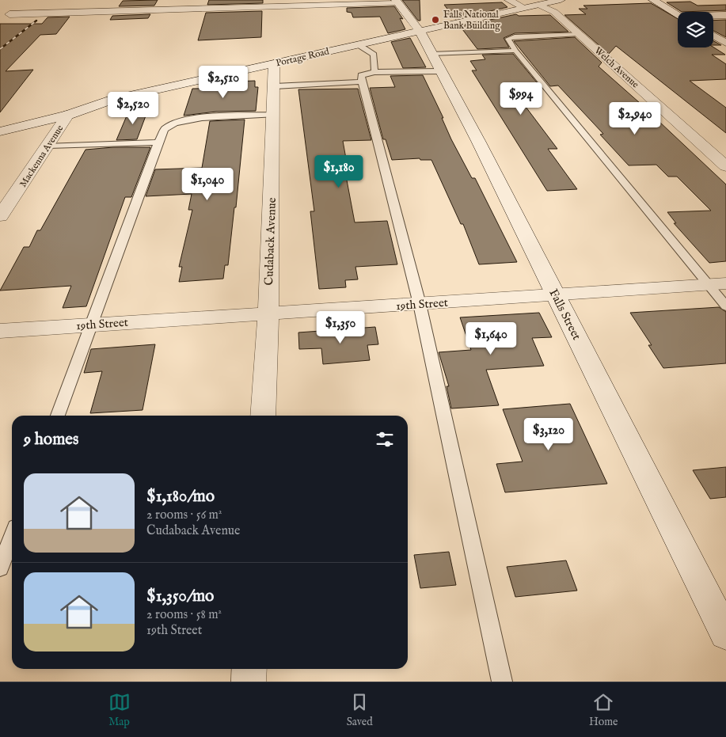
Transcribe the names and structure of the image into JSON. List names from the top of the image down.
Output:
{
  "streets": {
    "street": [
      "Portage Road",
      "Welch Avenue",
      "Mackenna Avenue",
      "Cudaback Avenue",
      "19th Street",
      "Falls Street"
    ]
  },
  "crossings": [
    ["Portage Road", "Welch Avenue"],
    ["Portage Road", "Mackenna Avenue"],
    ["Portage Road", "Cudaback Avenue"],
    ["Portage Road", "Falls Street"],
    ["Cudaback Avenue", "19th Street"],
    ["19th Street", "Falls Street"]
  ],
  "places": ["Falls National Bank Building"],
  "page": {
    "price": [
      "$2,510",
      "$994",
      "$2,520",
      "$2,940",
      "$1,180",
      "$1,040",
      "$1,350",
      "$1,640",
      "$3,120"
    ],
    "heading": "9 homes",
    "list": [
      {
        "name": "$1,180/mo",
        "note": "2 rooms · 56 m² · Cudaback Avenue"
      },
      {
        "name": "$1,350/mo",
        "note": "2 rooms · 58 m² · 19th Street"
      }
    ],
    "tabs": ["Map", "Saved", "Home"]
  }
}
